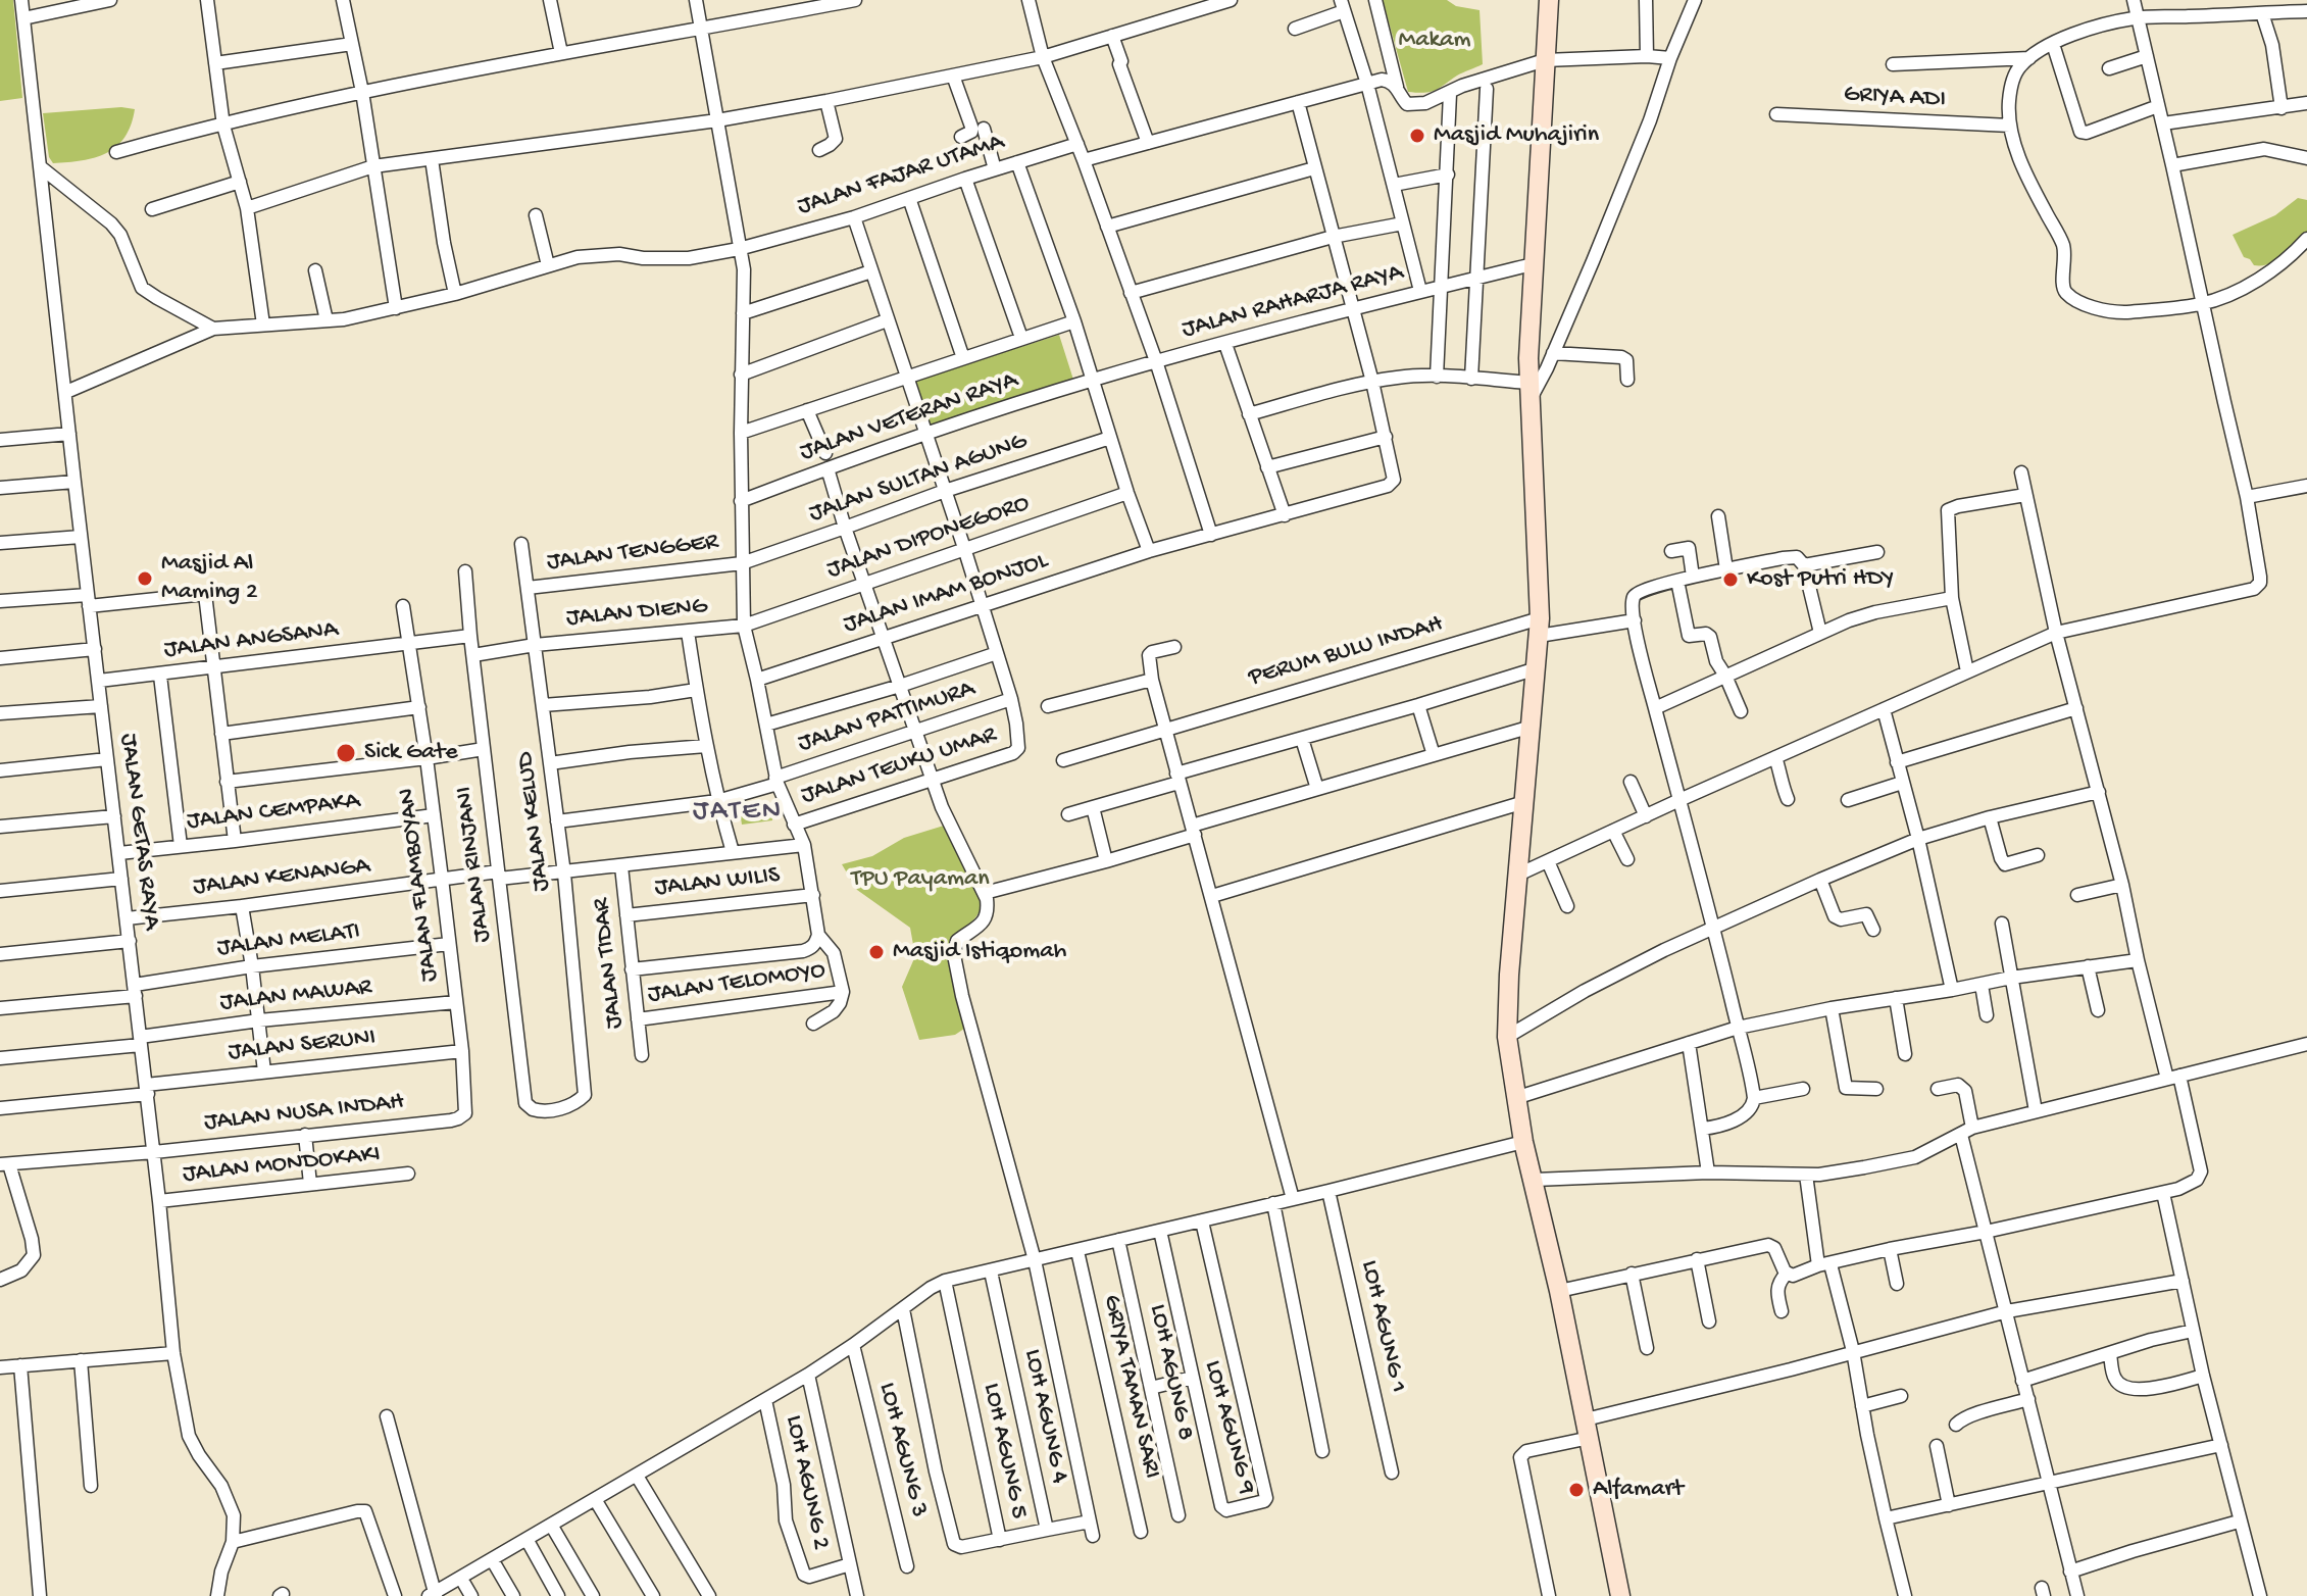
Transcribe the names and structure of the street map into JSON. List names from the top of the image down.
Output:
{
  "streets": {
    "street": [
      "GRIYA ADI",
      "JALAN FAJAR UTAMA",
      "JALAN RAHARJA RAYA",
      "JALAN VETERAN RAYA",
      "JALAN SULTAN AGUNG",
      "JALAN DIPONEGORO",
      "JALAN TENGGER",
      "JALAN IMAM BONJOL",
      "JALAN DIENG",
      "JALAN ANGSANA",
      "PERUM BULU INDAH",
      "JALAN PATTIMURA",
      "JALAN TEUKU UMAR",
      "JALAN CEMPAKA",
      "JALAN KELUD",
      "JALAN GETAS RAYA",
      "JALAN RINJANI",
      "JALAN KENANGA",
      "JALAN WILIS",
      "JALAN FLAMBOYAN",
      "JALAN MELATI",
      "JALAN TIDAR",
      "JALAN TELOMOYO",
      "JALAN MAWAR",
      "JALAN SERUNI",
      "JALAN NUSA INDAH",
      "JALAN MONDOKAKI",
      "LOH AGUNG 1",
      "LOH AGUNG 8",
      "GRIYA TAMAN SARI",
      "LOH AGUNG 4",
      "LOH AGUNG 9",
      "LOH AGUNG 3",
      "LOH AGUNG 5",
      "LOH AGUNG 2"
    ]
  },
  "crossings": [
    ["JALAN RAHARJA RAYA", "JALAN VETERAN RAYA"],
    ["JALAN SULTAN AGUNG", "JALAN TENGGER"],
    ["JALAN DIPONEGORO", "JALAN DIENG"],
    ["JALAN TENGGER", "JALAN KELUD"],
    ["JALAN DIENG", "JALAN KELUD"],
    ["JALAN DIENG", "JALAN RINJANI"],
    ["JALAN ANGSANA", "JALAN GETAS RAYA"],
    ["JALAN ANGSANA", "JALAN RINJANI"],
    ["JALAN ANGSANA", "JALAN FLAMBOYAN"],
    ["JALAN PATTIMURA", "JALAN TEUKU UMAR"],
    ["JALAN PATTIMURA", "JALAN KELUD"],
    ["JALAN CEMPAKA", "JALAN GETAS RAYA"],
    ["JALAN CEMPAKA", "JALAN FLAMBOYAN"],
    ["JALAN KELUD", "JALAN RINJANI"],
    ["JALAN KELUD", "JALAN KENANGA"],
    ["JALAN GETAS RAYA", "JALAN KENANGA"],
    ["JALAN GETAS RAYA", "JALAN MELATI"],
    ["JALAN GETAS RAYA", "JALAN MAWAR"],
    ["JALAN GETAS RAYA", "JALAN SERUNI"],
    ["JALAN GETAS RAYA", "JALAN NUSA INDAH"],
    ["JALAN GETAS RAYA", "JALAN MONDOKAKI"],
    ["JALAN RINJANI", "JALAN KENANGA"],
    ["JALAN KENANGA", "JALAN FLAMBOYAN"],
    ["JALAN KENANGA", "JALAN TIDAR"],
    ["JALAN WILIS", "JALAN TIDAR"],
    ["JALAN FLAMBOYAN", "JALAN MELATI"],
    ["JALAN FLAMBOYAN", "JALAN MAWAR"],
    ["JALAN FLAMBOYAN", "JALAN SERUNI"],
    ["JALAN FLAMBOYAN", "JALAN NUSA INDAH"],
    ["JALAN TIDAR", "JALAN TELOMOYO"]
  ],
  "districts": ["JATEN"],
  "parks": ["Makam", "TPU Payaman"],
  "places": [
    "Masjid Muhajirin",
    "Masjid Al Maming 2",
    "Kost Putri HDY",
    "Sick Gate",
    "Masjid Istiqomah",
    "Alfamart"
  ]
}
